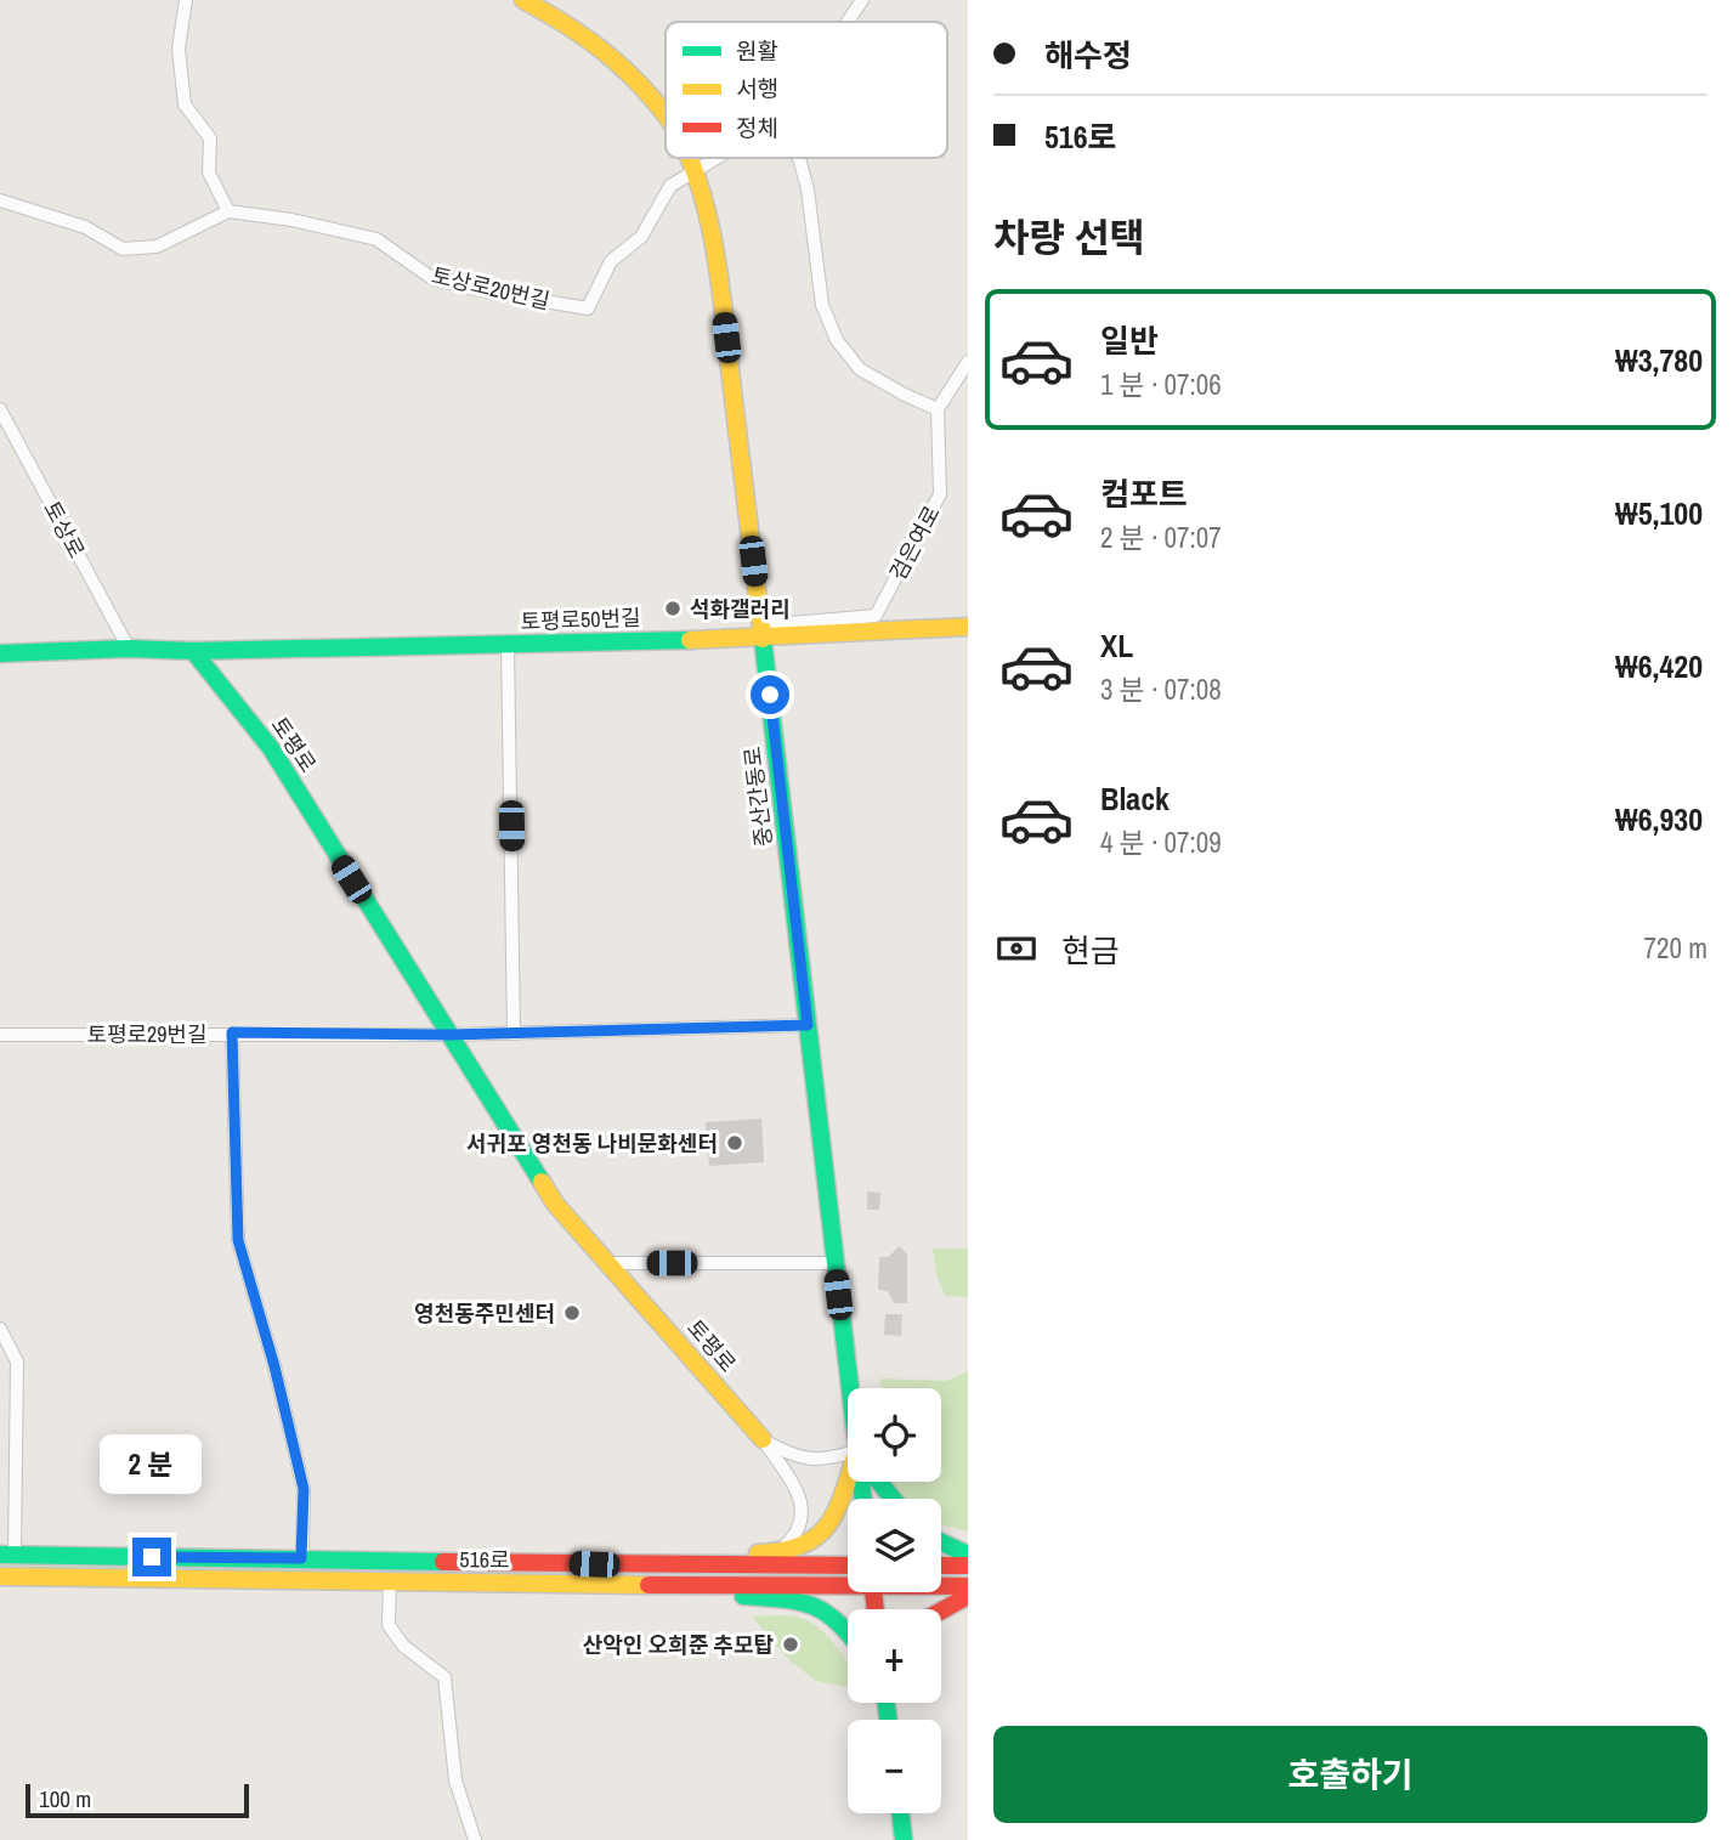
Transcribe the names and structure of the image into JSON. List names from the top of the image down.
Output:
{
  "streets": {
    "main road": [
      "토평로50번길",
      "토평로",
      "중산간동로",
      "516로"
    ],
    "street": [
      "토상로20번길",
      "토상로",
      "검은여로",
      "토평로29번길"
    ]
  },
  "crossings": [
    ["토상로20번길", "중산간동로"],
    ["검은여로", "토평로50번길"],
    ["검은여로", "중산간동로"],
    ["토평로50번길", "토평로"],
    ["토평로50번길", "중산간동로"],
    ["토평로", "토평로29번길"]
  ],
  "places": [
    "석화갤러리",
    "서귀포 영천동 나비문화센터",
    "영천동주민센터",
    "산악인 오희준 추모탑"
  ],
  "legend": ["원활", "서행", "정체"],
  "scale_bar": "100 m",
  "page": {
    "banner": ["해수정", "516로"],
    "heading": "차량 선택",
    "list": [
      {
        "name": "일반",
        "note": "1 분 · 07:06",
        "value": "₩3,780"
      },
      {
        "name": "컴포트",
        "note": "2 분 · 07:07",
        "value": "₩5,100"
      },
      {
        "name": "XL",
        "note": "3 분 · 07:08",
        "value": "₩6,420"
      },
      {
        "name": "Black",
        "note": "4 분 · 07:09",
        "value": "₩6,930"
      }
    ],
    "pay": ["현금", "720 m"],
    "map_buttons": ["+", "−"],
    "bubble": "2 분",
    "buttons": "호출하기",
    "scale": "100 m"
  }
}
